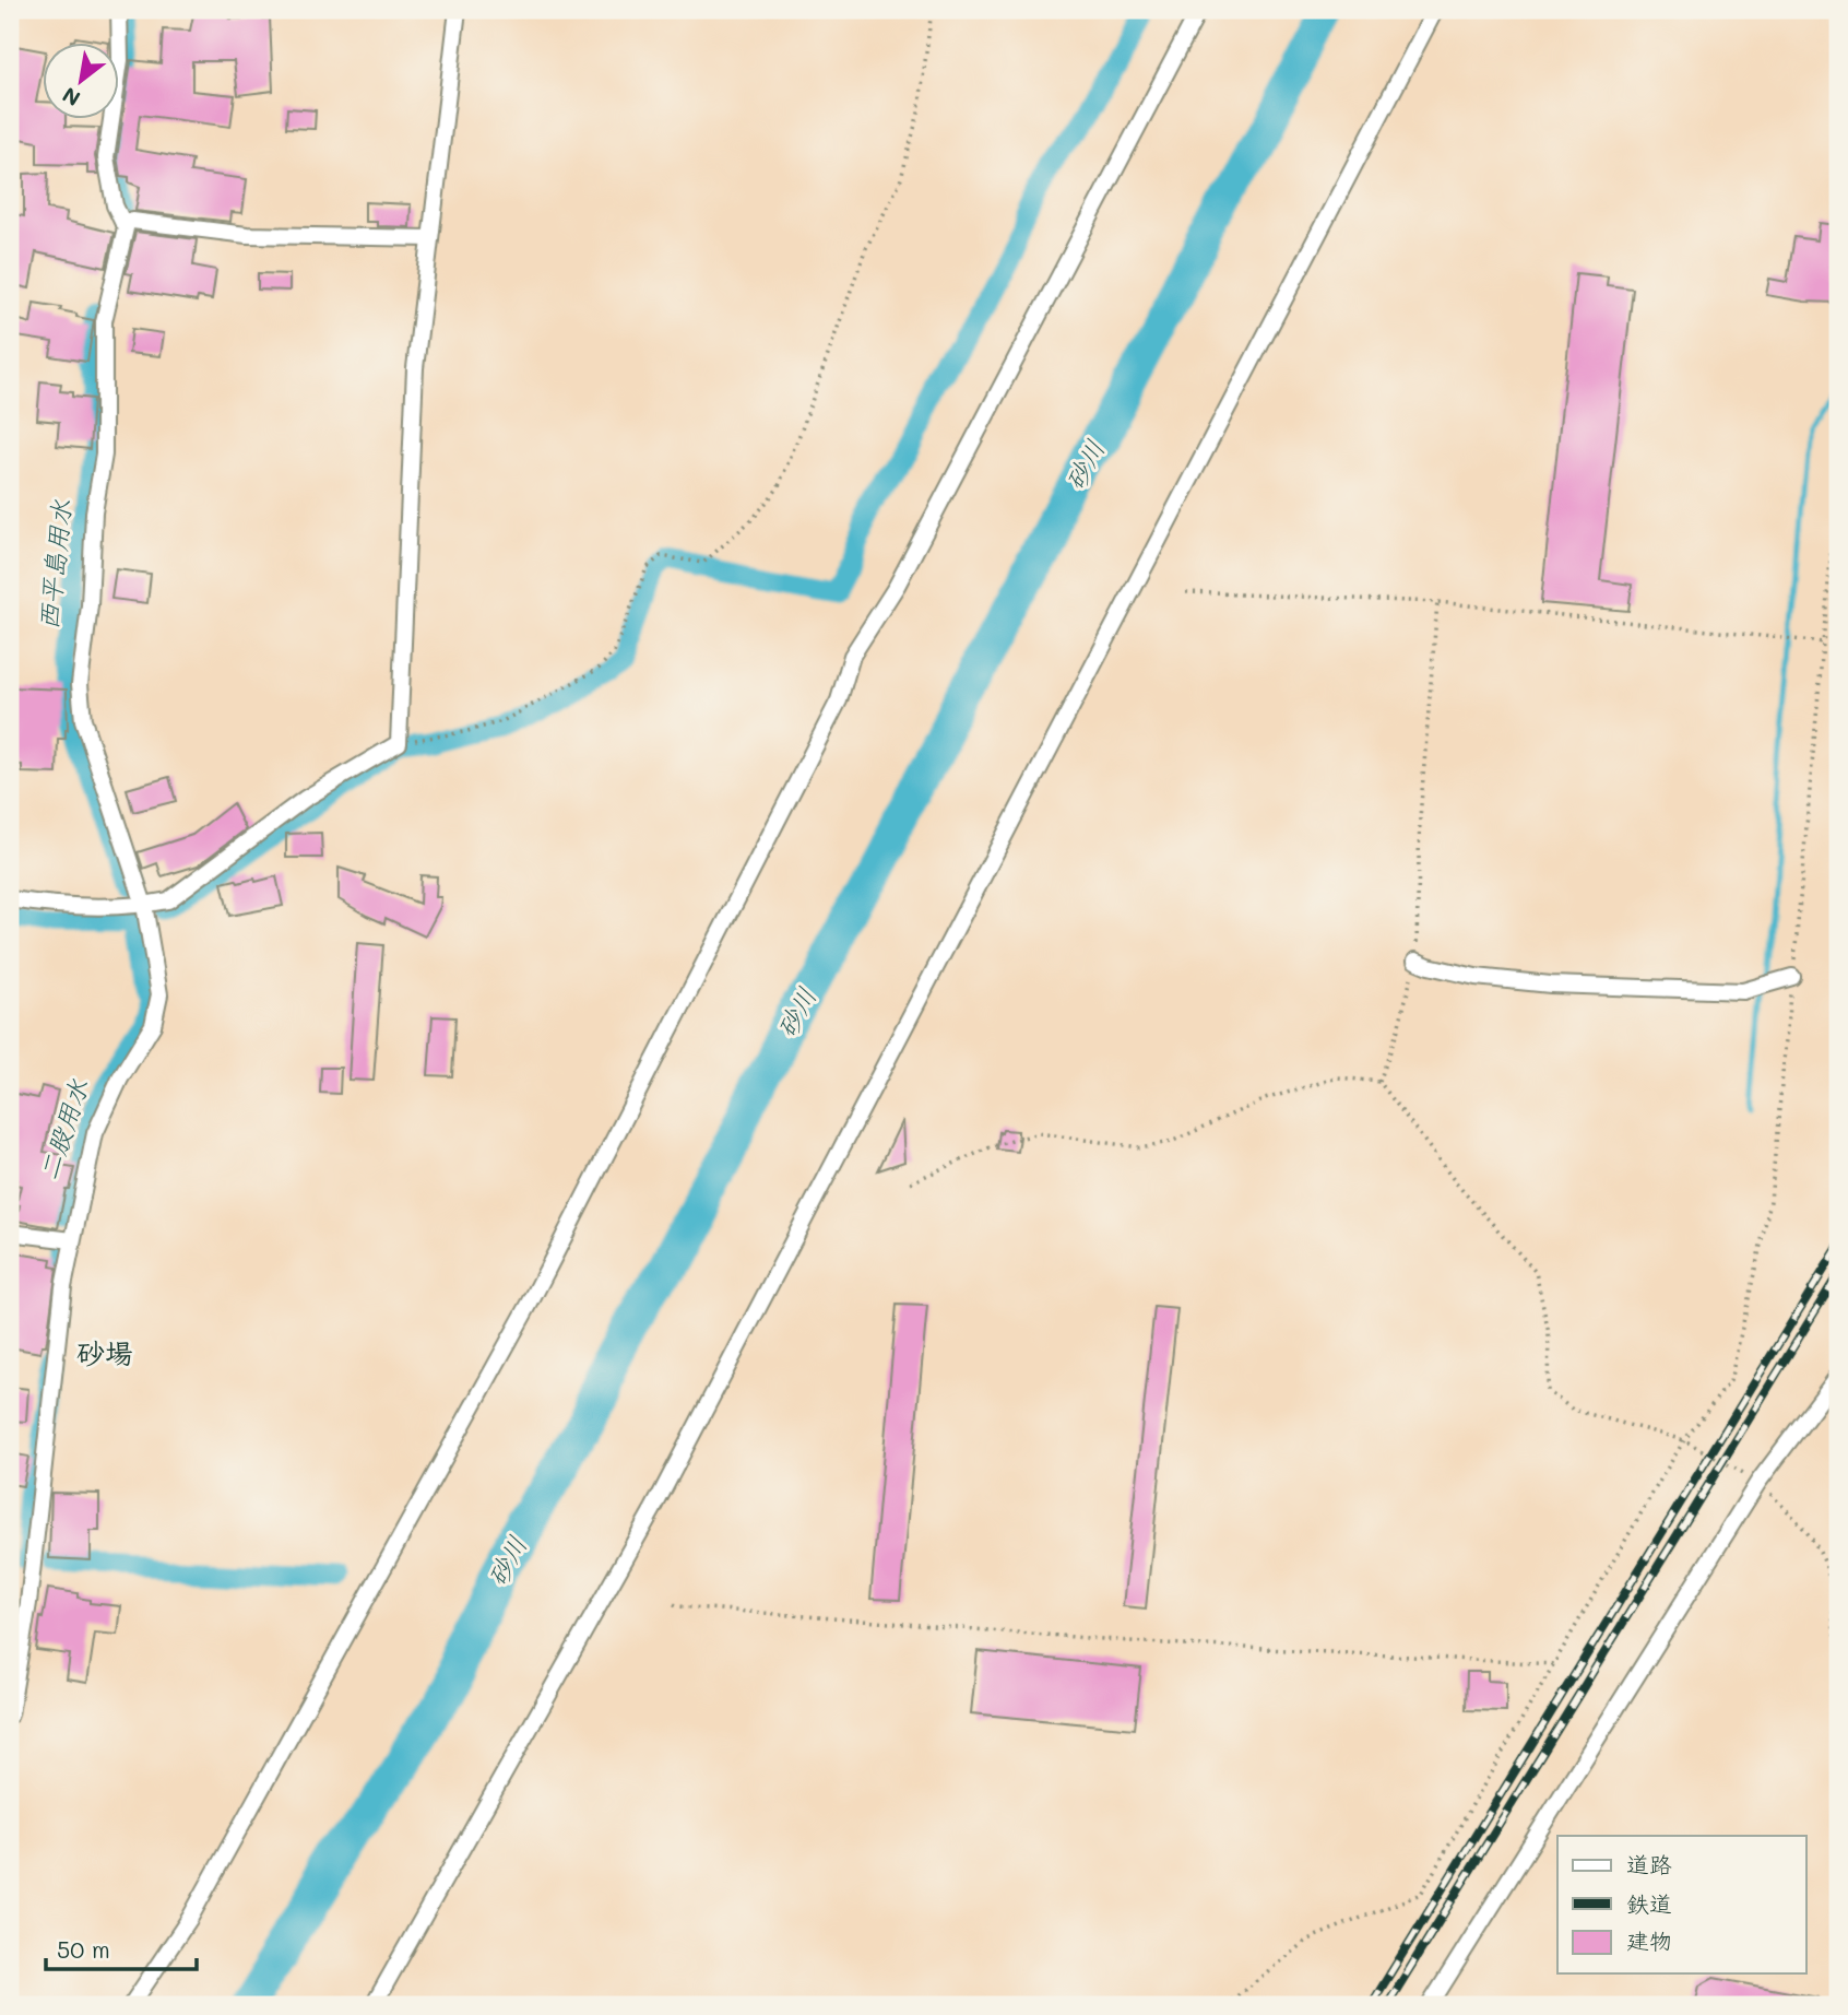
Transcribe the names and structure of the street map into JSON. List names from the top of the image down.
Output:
{
  "districts": ["砂場"],
  "water": ["砂川", "西平島用水", "二股用水"],
  "legend": ["道路", "鉄道", "建物"],
  "scale_bar": "50 m",
  "north": "bottom left"
}
